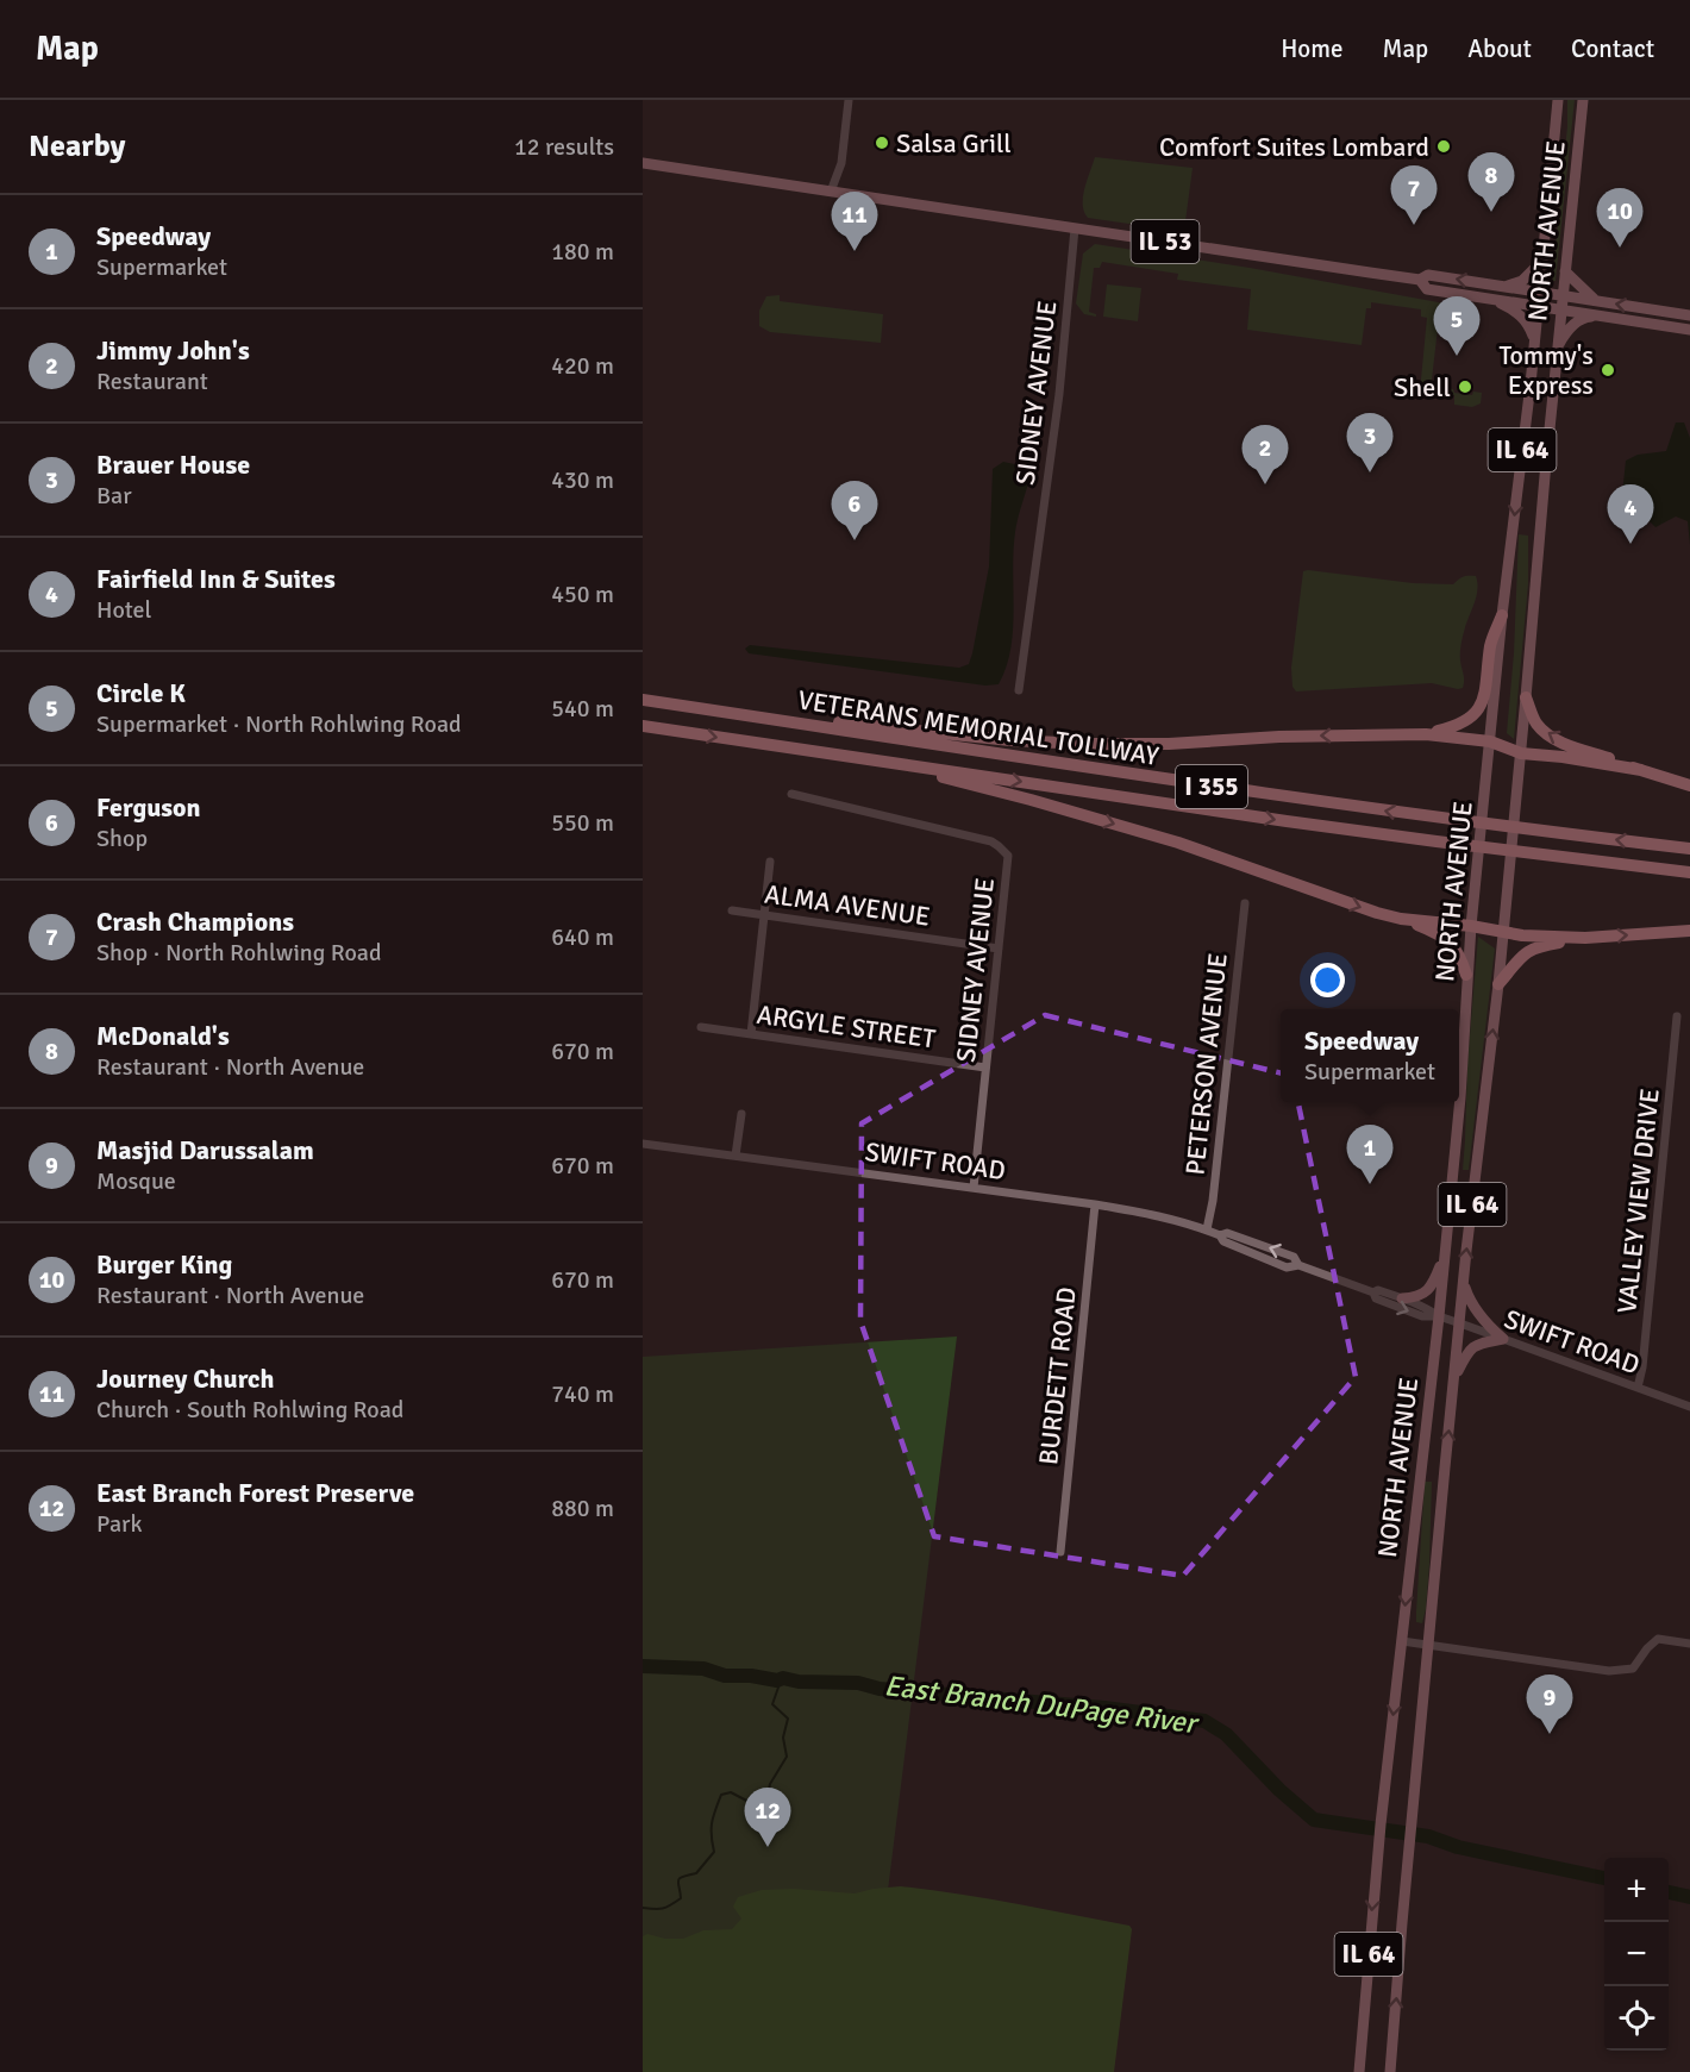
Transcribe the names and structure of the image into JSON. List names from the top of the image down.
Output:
{
  "streets": {
    "highway": ["VETERANS MEMORIAL TOLLWAY", "I 355"],
    "main road": ["NORTH AVENUE", "IL 53", "IL 64"],
    "street": [
      "SIDNEY AVENUE",
      "ALMA AVENUE",
      "ARGYLE STREET",
      "PETERSON AVENUE",
      "SWIFT ROAD",
      "VALLEY VIEW DRIVE",
      "BURDETT ROAD"
    ]
  },
  "crossings": [
    ["NORTH AVENUE", "IL 53"],
    ["NORTH AVENUE", "SWIFT ROAD"],
    ["IL 53", "SIDNEY AVENUE"],
    ["SIDNEY AVENUE", "ALMA AVENUE"],
    ["SIDNEY AVENUE", "ARGYLE STREET"],
    ["SIDNEY AVENUE", "SWIFT ROAD"],
    ["PETERSON AVENUE", "SWIFT ROAD"],
    ["SWIFT ROAD", "VALLEY VIEW DRIVE"],
    ["SWIFT ROAD", "BURDETT ROAD"]
  ],
  "water": ["East Branch DuPage River"],
  "places": [
    "Salsa Grill",
    "Comfort Suites Lombard",
    "Tommy's Express",
    "Shell"
  ],
  "page": {
    "header": "Map",
    "nav": [
      "Home",
      "Map",
      "About",
      "Contact"
    ],
    "heading": ["Nearby", "12 results"],
    "pins": [
      "8",
      "7",
      "10",
      "11",
      "5",
      "3",
      "2",
      "6",
      "4",
      "1",
      "9",
      "12"
    ],
    "list": [
      {
        "mark": "1",
        "name": "Speedway",
        "note": "Supermarket",
        "value": "180 m"
      },
      {
        "mark": "2",
        "name": "Jimmy John's",
        "note": "Restaurant",
        "value": "420 m"
      },
      {
        "mark": "3",
        "name": "Brauer House",
        "note": "Bar",
        "value": "430 m"
      },
      {
        "mark": "4",
        "name": "Fairfield Inn & Suites",
        "note": "Hotel",
        "value": "450 m"
      },
      {
        "mark": "5",
        "name": "Circle K",
        "note": "Supermarket · North Rohlwing Road",
        "value": "540 m"
      },
      {
        "mark": "6",
        "name": "Ferguson",
        "note": "Shop",
        "value": "550 m"
      },
      {
        "mark": "7",
        "name": "Crash Champions",
        "note": "Shop · North Rohlwing Road",
        "value": "640 m"
      },
      {
        "mark": "8",
        "name": "McDonald's",
        "note": "Restaurant · North Avenue",
        "value": "670 m"
      },
      {
        "mark": "9",
        "name": "Masjid Darussalam",
        "note": "Mosque",
        "value": "670 m"
      },
      {
        "mark": "10",
        "name": "Burger King",
        "note": "Restaurant · North Avenue",
        "value": "670 m"
      },
      {
        "mark": "11",
        "name": "Journey Church",
        "note": "Church · South Rohlwing Road",
        "value": "740 m"
      },
      {
        "mark": "12",
        "name": "East Branch Forest Preserve",
        "note": "Park",
        "value": "880 m"
      }
    ],
    "popup": ["Speedway", "Supermarket"],
    "map_buttons": ["+", "−"]
  }
}
